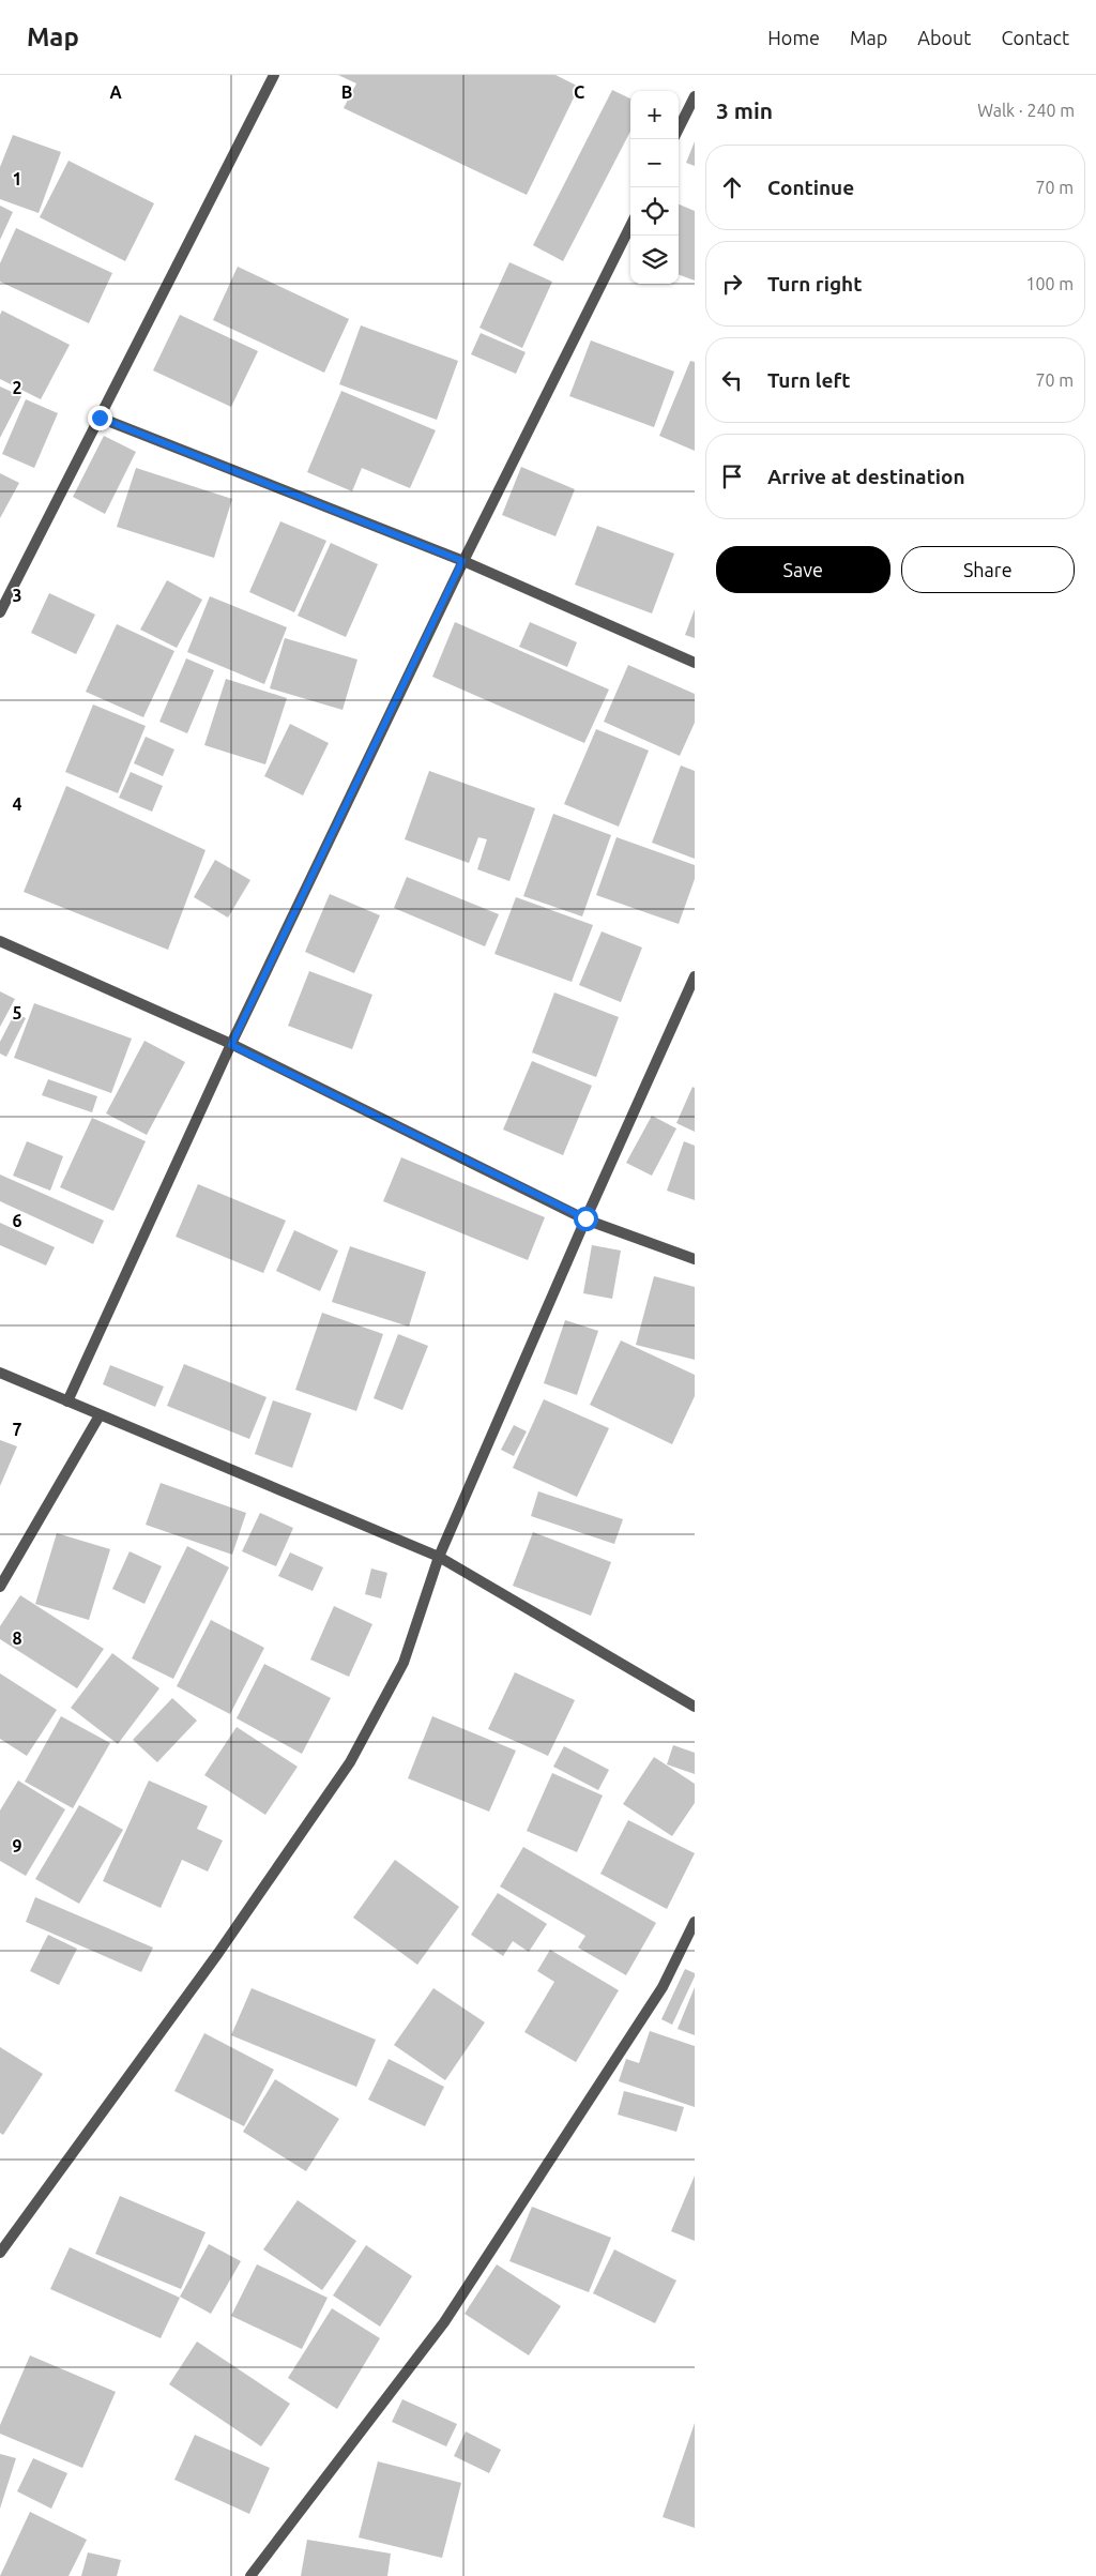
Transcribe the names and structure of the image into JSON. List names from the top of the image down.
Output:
{
  "page": {
    "header": "Map",
    "nav": [
      "Home",
      "Map",
      "About",
      "Contact"
    ],
    "heading": ["3 min", "Walk · 240 m"],
    "map_buttons": ["+", "−"],
    "list": [
      ["Continue", "70 m"],
      ["Turn right", "100 m"],
      ["Turn left", "70 m"],
      "Arrive at destination"
    ],
    "buttons": ["Save", "Share"]
  },
  "grid": {
    "columns": ["A", "B", "C"],
    "rows": [
      "1",
      "2",
      "3",
      "4",
      "5",
      "6",
      "7",
      "8",
      "9"
    ]
  }
}
